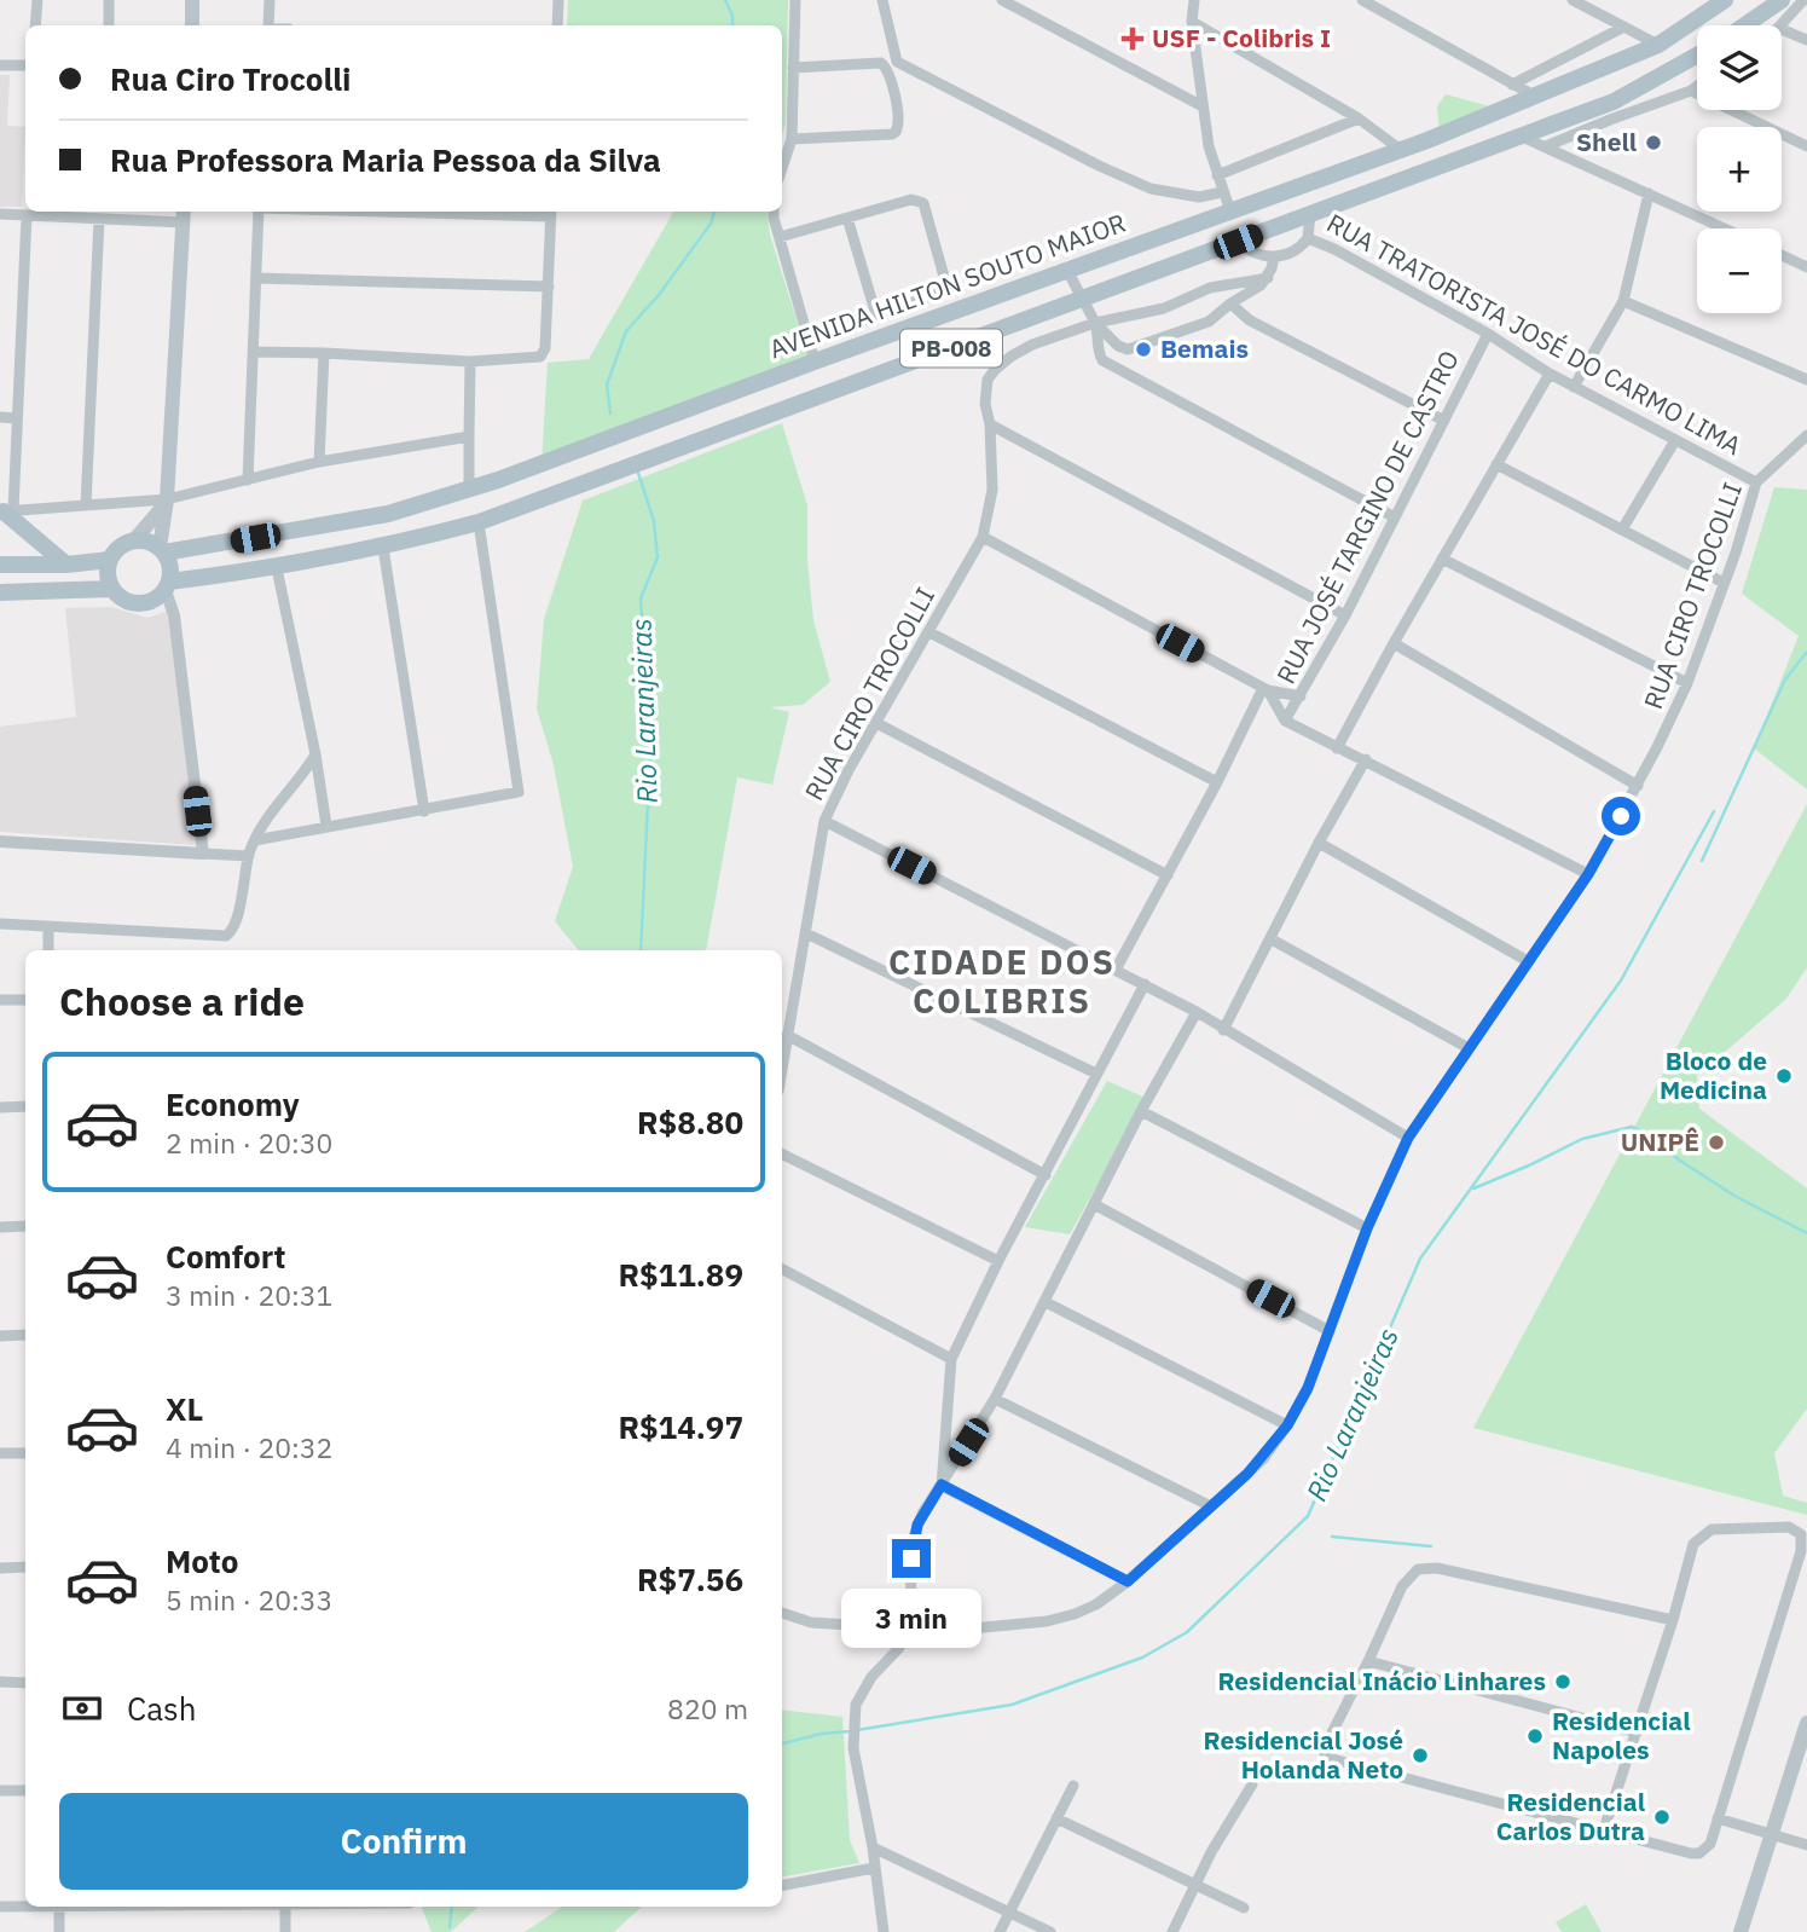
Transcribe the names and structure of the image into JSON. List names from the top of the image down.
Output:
{
  "streets": {
    "main road": ["AVENIDA HILTON SOUTO MAIOR", "PB-008"],
    "street": ["RUA TRATORISTA JOSÉ DO CARMO LIMA", "RUA JOSÉ TARGINO DE CASTRO", "RUA CIRO TROCOLLI"]
  },
  "crossings": [
    ["AVENIDA HILTON SOUTO MAIOR", "PB-008"],
    ["RUA TRATORISTA JOSÉ DO CARMO LIMA", "PB-008"],
    ["RUA TRATORISTA JOSÉ DO CARMO LIMA", "RUA JOSÉ TARGINO DE CASTRO"],
    ["RUA TRATORISTA JOSÉ DO CARMO LIMA", "RUA CIRO TROCOLLI"]
  ],
  "districts": ["CIDADE DOS COLIBRIS"],
  "water": ["Rio Laranjeiras"],
  "places": {
    "health": ["USF - Colibris I"],
    "other": [
      "Shell",
      "Bemais",
      "Bloco de Medicina",
      "UNIPÊ",
      "Residencial Inácio Linhares",
      "Residencial Napoles",
      "Residencial José Holanda Neto",
      "Residencial Carlos Dutra"
    ]
  },
  "page": {
    "map_buttons": ["+", "−"],
    "banner": ["Rua Ciro Trocolli", "Rua Professora Maria Pessoa da Silva"],
    "heading": "Choose a ride",
    "list": [
      {
        "name": "Economy",
        "note": "2 min · 20:30",
        "value": "R$8.80"
      },
      {
        "name": "Comfort",
        "note": "3 min · 20:31",
        "value": "R$11.89"
      },
      {
        "name": "XL",
        "note": "4 min · 20:32",
        "value": "R$14.97"
      },
      {
        "name": "Moto",
        "note": "5 min · 20:33",
        "value": "R$7.56"
      }
    ],
    "bubble": "3 min",
    "pay": ["Cash", "820 m"],
    "buttons": "Confirm"
  }
}
